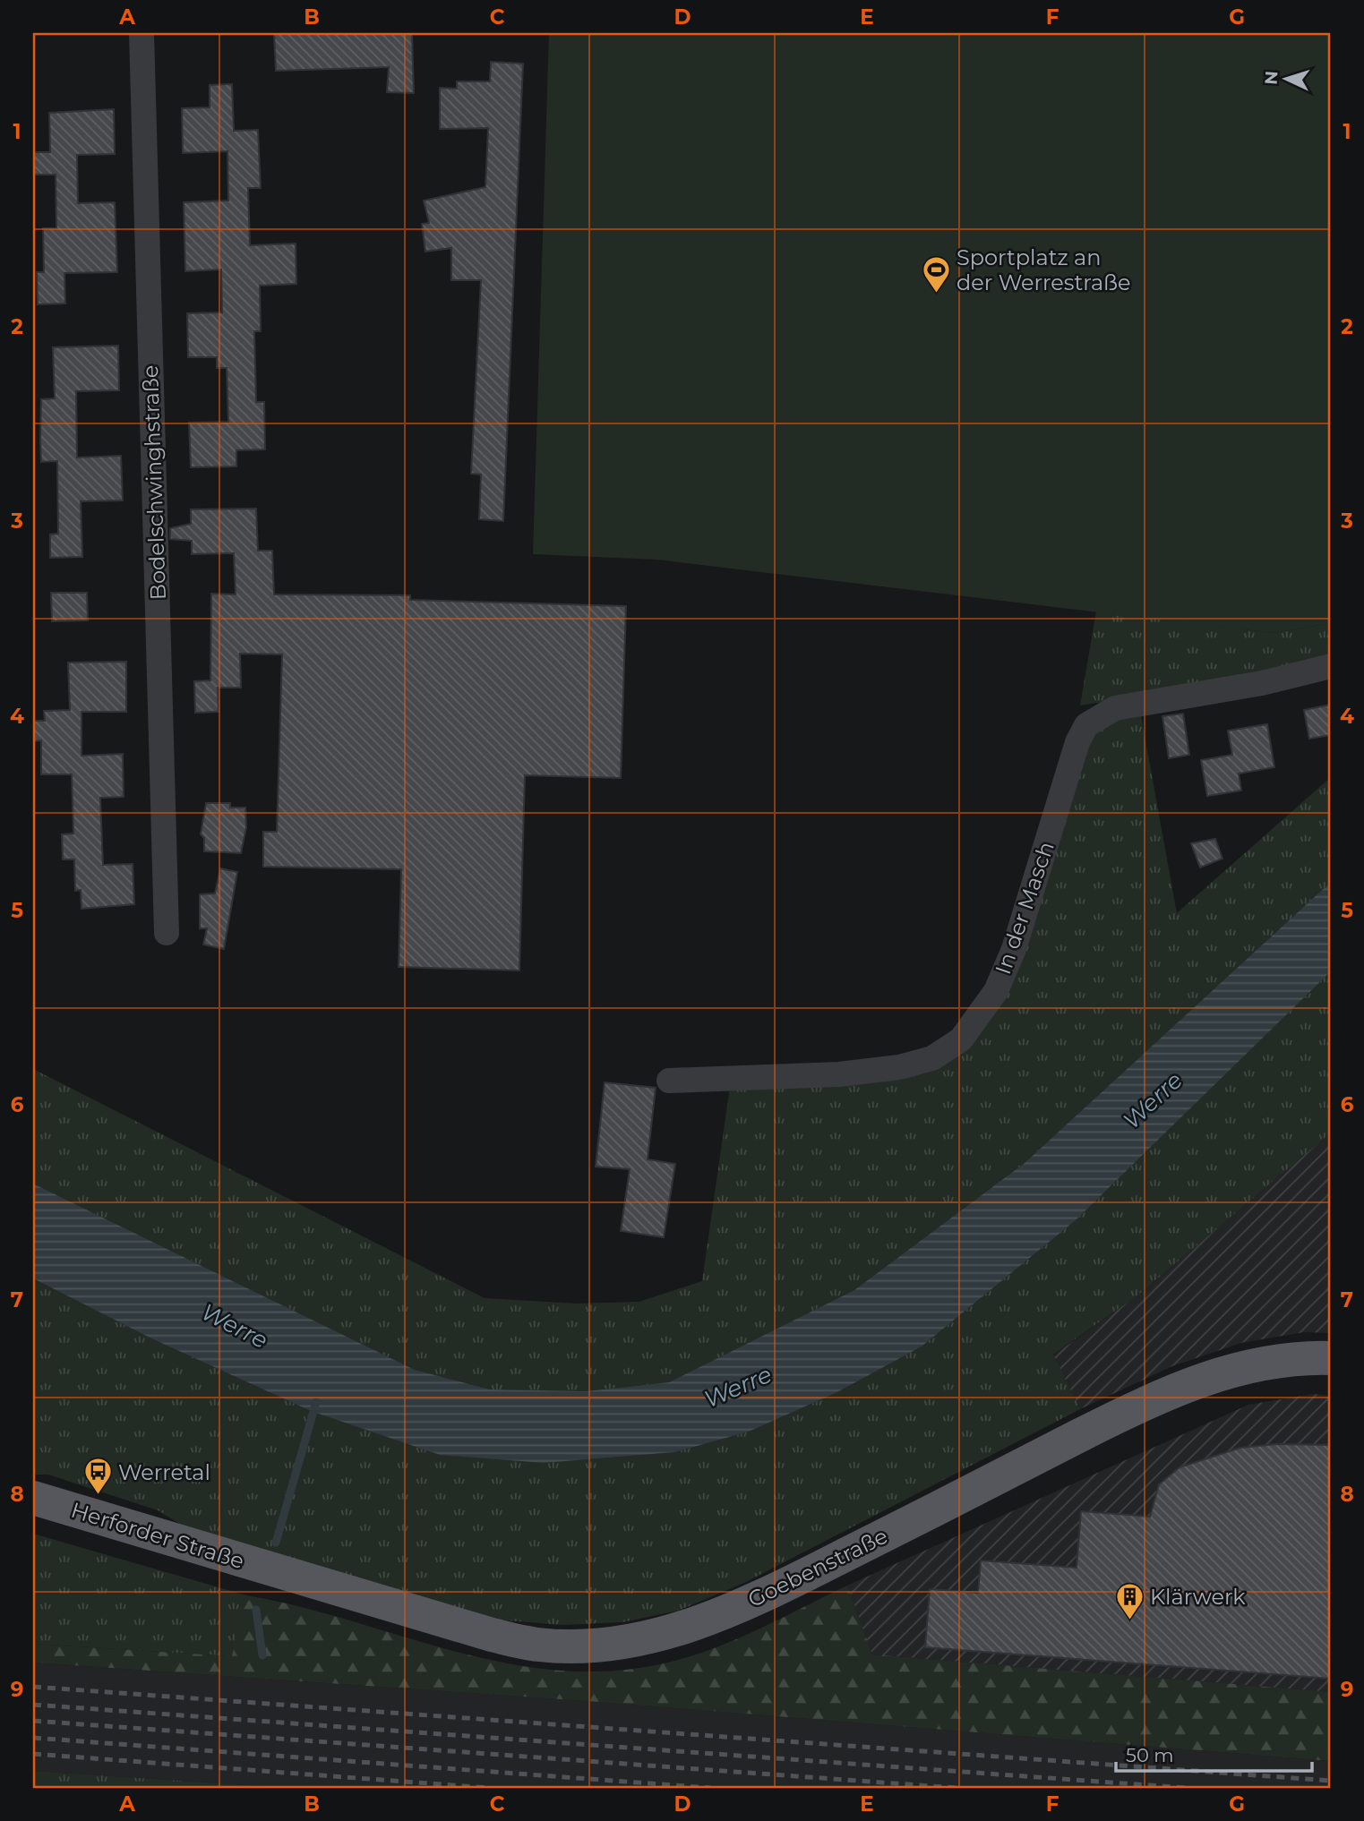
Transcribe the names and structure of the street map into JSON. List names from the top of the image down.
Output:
{
  "streets": {
    "main road": ["Herforder Straße", "Goebenstraße"],
    "street": ["Bodelschwinghstraße", "In der Masch"]
  },
  "crossings": [
    ["Herforder Straße", "Goebenstraße"]
  ],
  "water": ["Werre"],
  "places": {
    "sports": ["Sportplatz an der Werrestraße"],
    "bus stop": ["Werretal"],
    "building": ["Klärwerk"]
  },
  "scale_bar": "50 m",
  "north": "left",
  "grid": {
    "columns": [
      "A",
      "B",
      "C",
      "D",
      "E",
      "F",
      "G"
    ],
    "rows": [
      "1",
      "2",
      "3",
      "4",
      "5",
      "6",
      "7",
      "8",
      "9"
    ]
  }
}
